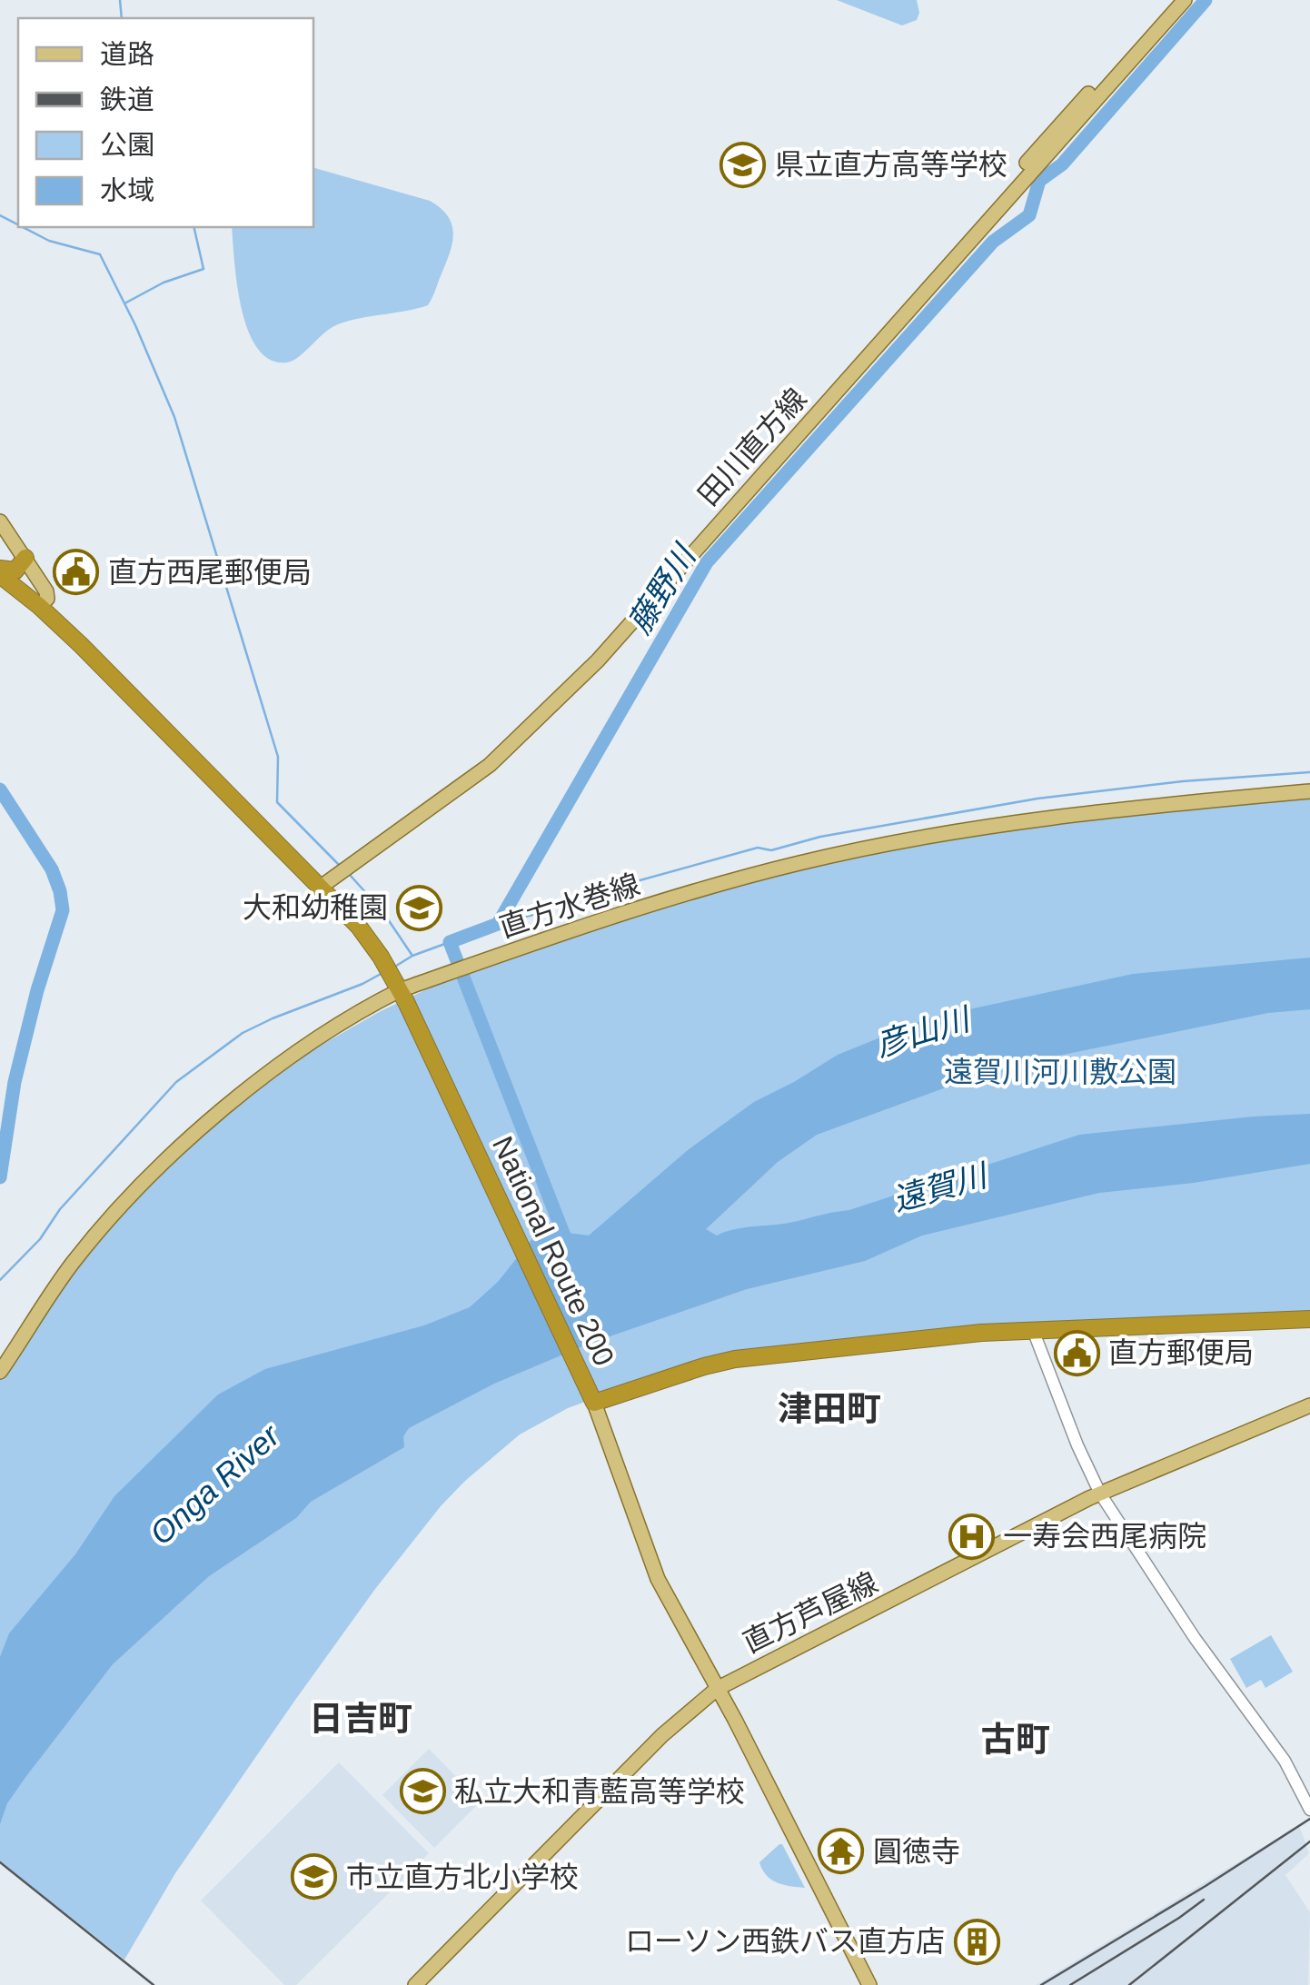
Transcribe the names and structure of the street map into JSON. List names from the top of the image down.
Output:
{
  "streets": {
    "highway": ["National Route 200"],
    "main road": ["田川直方線", "直方水巻線", "直方芦屋線"]
  },
  "crossings": [
    ["田川直方線", "National Route 200"],
    ["直方水巻線", "National Route 200"]
  ],
  "districts": ["津田町", "日吉町", "古町"],
  "water": [
    "藤野川",
    "彦山川",
    "遠賀川",
    "Onga River"
  ],
  "parks": ["遠賀川河川敷公園"],
  "places": {
    "school or university": [
      "県立直方高等学校",
      "大和幼稚園",
      "私立大和青藍高等学校",
      "市立直方北小学校"
    ],
    "public building": ["直方西尾郵便局", "直方郵便局"],
    "hospital": ["一寿会西尾病院"],
    "temple": ["圓徳寺"],
    "building": ["ローソン西鉄バス直方店"]
  },
  "legend": [
    "道路",
    "鉄道",
    "公園",
    "水域"
  ]
}
